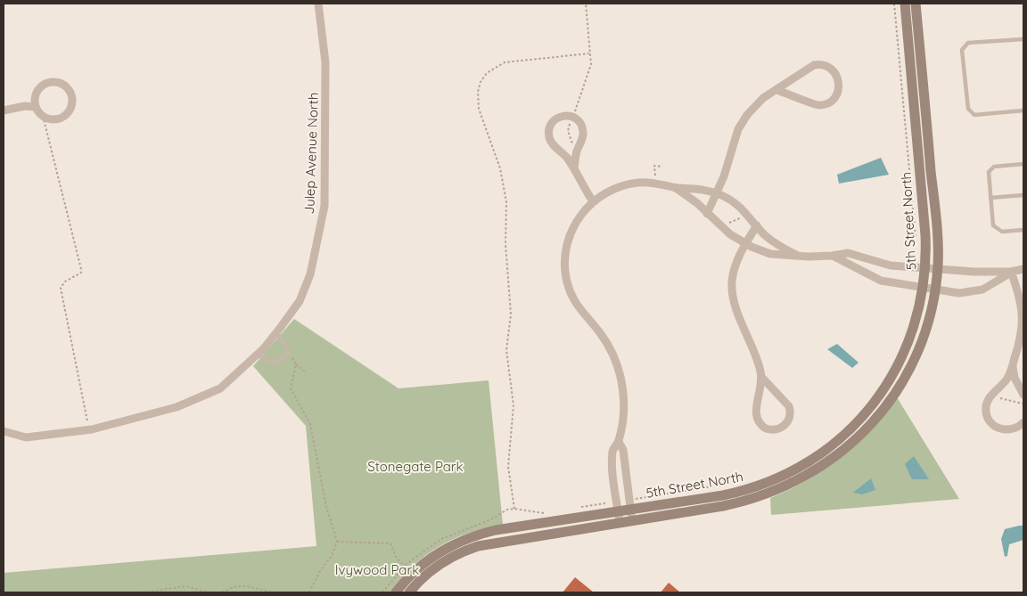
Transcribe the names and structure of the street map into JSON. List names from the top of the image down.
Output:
{
  "streets": {
    "street": ["Julep Avenue North", "5th Street North"]
  },
  "parks": ["Stonegate Park", "Ivywood Park"]
}
